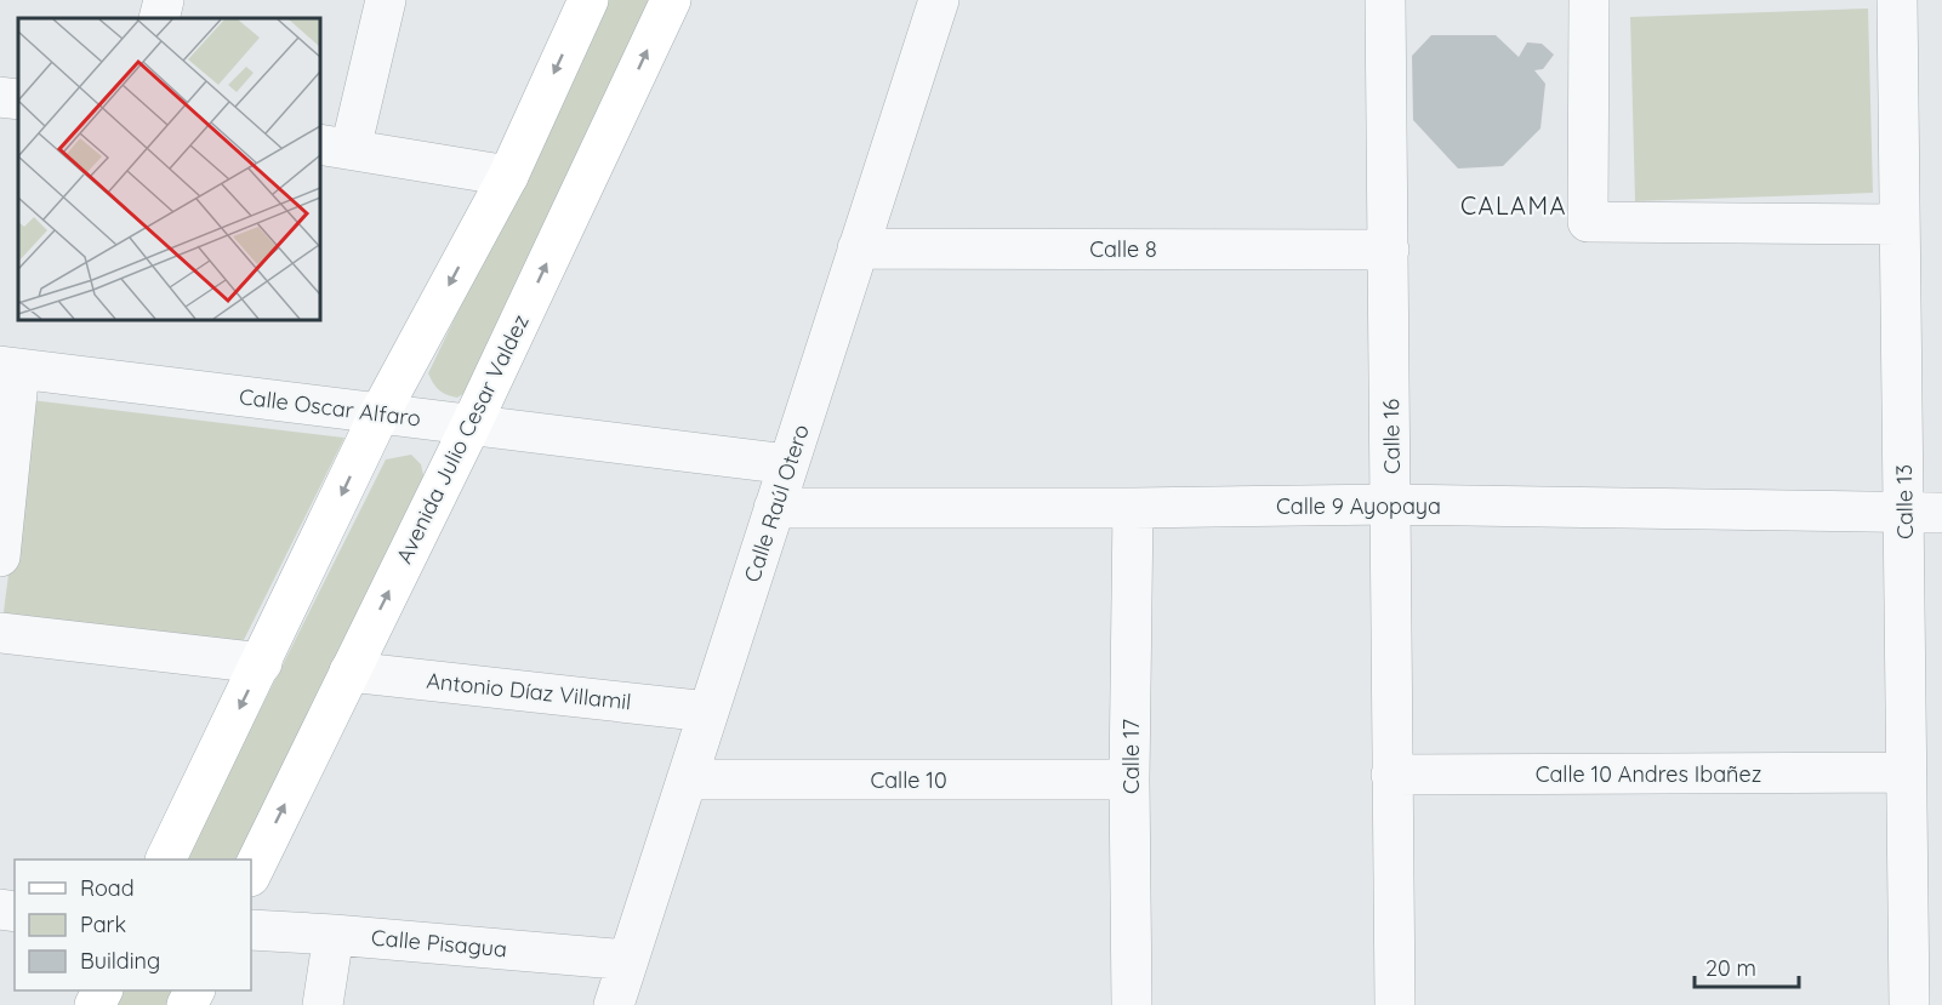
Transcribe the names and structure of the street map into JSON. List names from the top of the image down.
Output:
{
  "streets": {
    "main road": ["Avenida Julio Cesar Valdez"],
    "street": [
      "Calle 8",
      "Calle Oscar Alfaro",
      "Calle 16",
      "Calle 13",
      "Calle Raúl Otero",
      "Calle 9 Ayopaya",
      "Antonio Díaz Villamil",
      "Calle 17",
      "Calle 10 Andres Ibañez",
      "Calle 10",
      "Calle Pisagua"
    ]
  },
  "crossings": [
    ["Calle 8", "Calle 16"],
    ["Calle 8", "Calle Raúl Otero"],
    ["Calle Oscar Alfaro", "Avenida Julio Cesar Valdez"],
    ["Calle Oscar Alfaro", "Calle Raúl Otero"],
    ["Calle 16", "Calle 9 Ayopaya"],
    ["Calle 16", "Calle 10 Andres Ibañez"],
    ["Avenida Julio Cesar Valdez", "Antonio Díaz Villamil"],
    ["Calle 13", "Calle 9 Ayopaya"],
    ["Calle 13", "Calle 10 Andres Ibañez"],
    ["Calle Raúl Otero", "Calle 9 Ayopaya"],
    ["Calle Raúl Otero", "Antonio Díaz Villamil"],
    ["Calle Raúl Otero", "Calle 10"],
    ["Calle Raúl Otero", "Calle Pisagua"],
    ["Calle 9 Ayopaya", "Calle 17"],
    ["Calle 17", "Calle 10"]
  ],
  "districts": ["CALAMA"],
  "legend": ["Road", "Park", "Building"],
  "scale_bar": "20 m"
}
